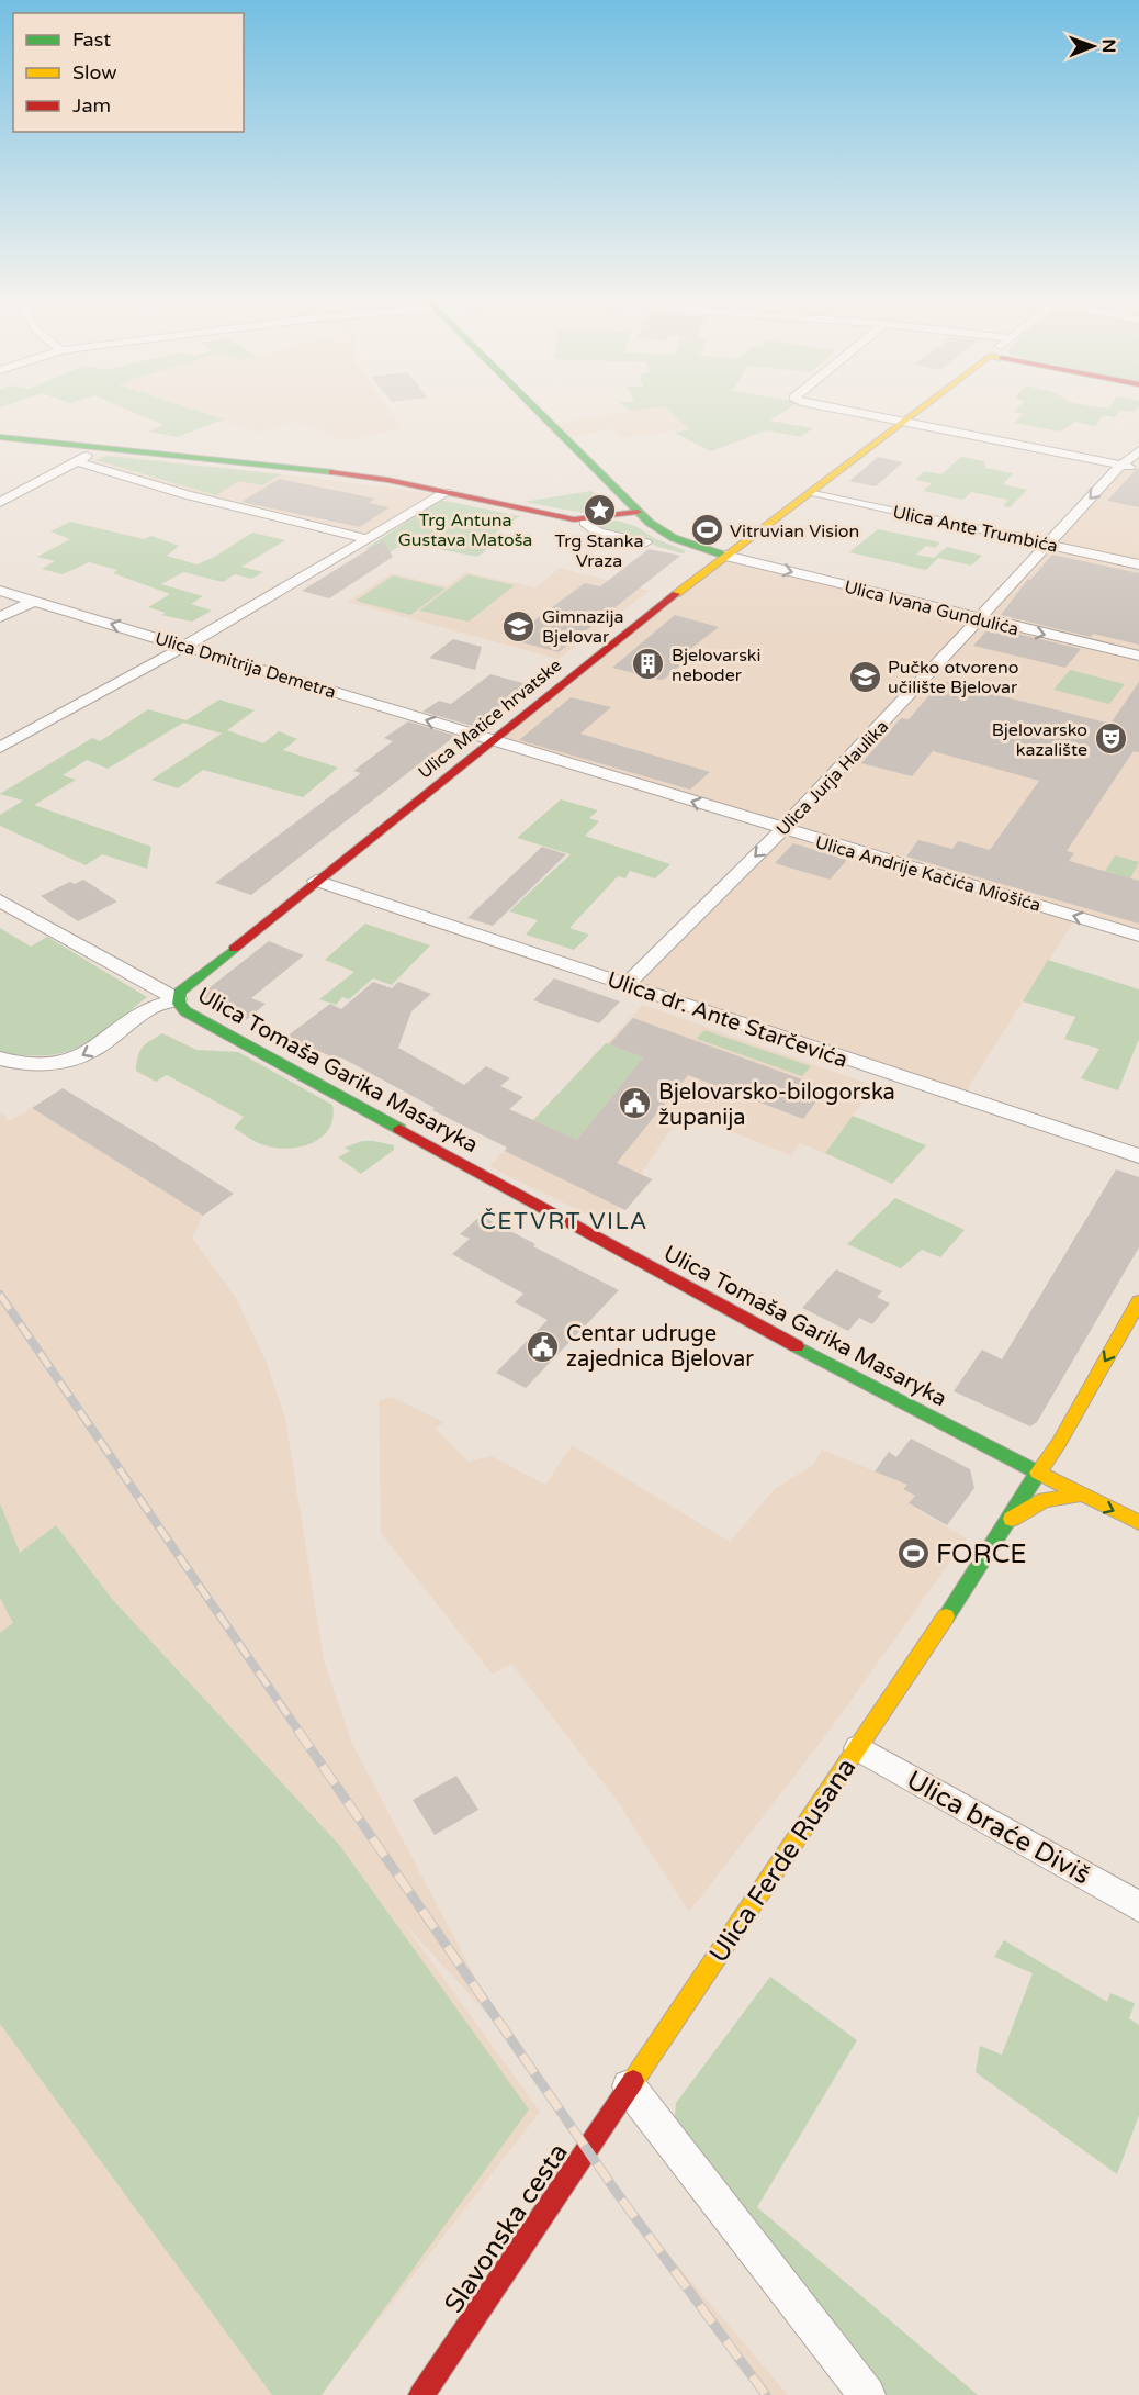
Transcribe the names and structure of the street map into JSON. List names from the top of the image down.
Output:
{
  "streets": {
    "main road": [
      "Ulica Matice hrvatske",
      "Ulica Tomaša Garika Masaryka",
      "Ulica Ferde Rusana",
      "Slavonska cesta"
    ],
    "street": [
      "Ulica Ante Trumbića",
      "Ulica Ivana Gundulića",
      "Ulica Dmitrija Demetra",
      "Ulica Jurja Haulika",
      "Ulica Andrije Kačića Miošića",
      "Ulica dr. Ante Starčevića",
      "Ulica braće Diviš"
    ]
  },
  "crossings": [
    ["Ulica Ante Trumbića", "Ulica Matice hrvatske"],
    ["Ulica Ante Trumbića", "Ulica Jurja Haulika"],
    ["Ulica Ivana Gundulića", "Ulica Matice hrvatske"],
    ["Ulica Ivana Gundulića", "Ulica Jurja Haulika"],
    ["Ulica Dmitrija Demetra", "Ulica Matice hrvatske"],
    ["Ulica Dmitrija Demetra", "Ulica Andrije Kačića Miošića"],
    ["Ulica Matice hrvatske", "Ulica Andrije Kačića Miošića"],
    ["Ulica Matice hrvatske", "Ulica dr. Ante Starčevića"],
    ["Ulica Matice hrvatske", "Ulica Tomaša Garika Masaryka"],
    ["Ulica Jurja Haulika", "Ulica Andrije Kačića Miošića"],
    ["Ulica Jurja Haulika", "Ulica dr. Ante Starčevića"],
    ["Ulica Tomaša Garika Masaryka", "Ulica Ferde Rusana"],
    ["Ulica braće Diviš", "Ulica Ferde Rusana"],
    ["Ulica Ferde Rusana", "Slavonska cesta"]
  ],
  "one_way": ["Ulica Jurja Haulika", "Ulica Andrije Kačića Miošića"],
  "districts": ["ČETVRT VILA"],
  "parks": ["Trg Antuna Gustava Matoša"],
  "places": {
    "place": ["Trg Stanka Vraza"],
    "sports": ["Vitruvian Vision", "FORCE"],
    "school or university": ["Gimnazija Bjelovar", "Pučko otvoreno učilište Bjelovar"],
    "building": ["Bjelovarski neboder"],
    "theatre": ["Bjelovarsko kazalište"],
    "public building": ["Bjelovarsko-bilogorska županija", "Centar udruge zajednica Bjelovar"]
  },
  "legend": ["Fast", "Slow", "Jam"],
  "north": "right"
}
